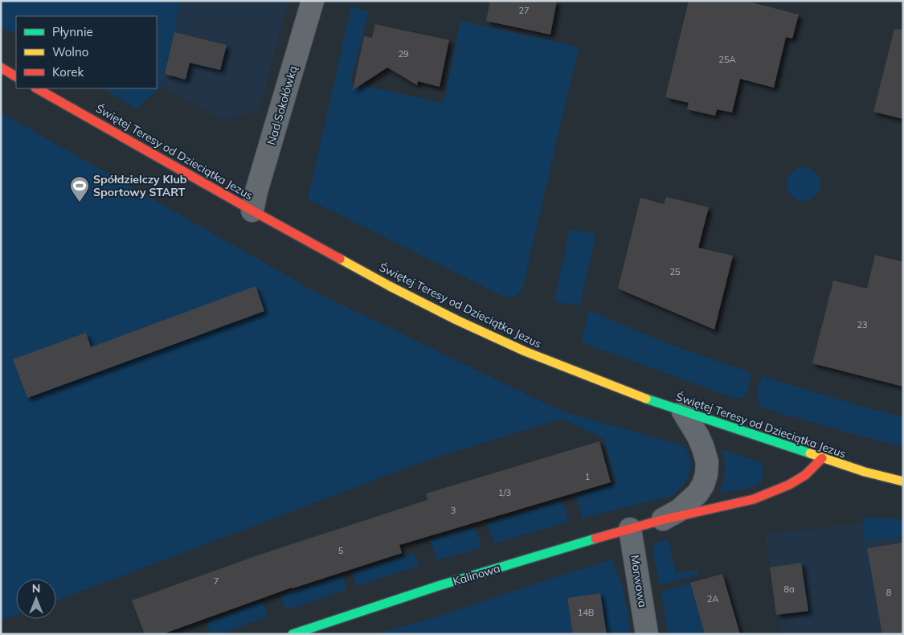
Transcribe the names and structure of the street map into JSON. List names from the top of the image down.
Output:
{
  "streets": {
    "street": [
      "Nad Sokołówką",
      "Świętej Teresy od Dzieciątka Jezus",
      "Kalinowa",
      "Morwowa"
    ]
  },
  "crossings": [
    ["Nad Sokołówką", "Świętej Teresy od Dzieciątka Jezus"],
    ["Świętej Teresy od Dzieciątka Jezus", "Kalinowa"],
    ["Kalinowa", "Morwowa"]
  ],
  "places": {
    "sports": ["Spółdzielczy Klub Sportowy START"]
  },
  "house_numbers": [
    "27",
    "29",
    "25A",
    "25",
    "23",
    "1",
    "1/3",
    "3",
    "5",
    "7",
    "8a",
    "8",
    "2A",
    "14B"
  ],
  "legend": ["Płynnie", "Wolno", "Korek"],
  "north": "top"
}
